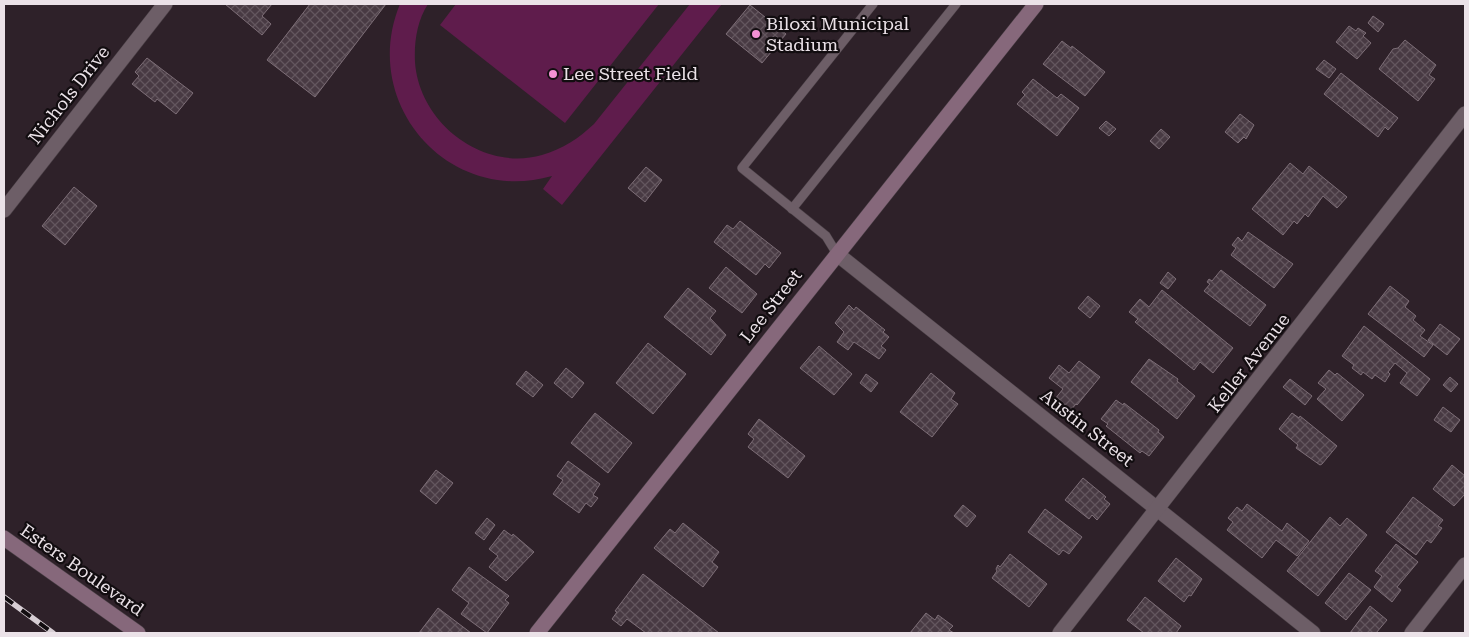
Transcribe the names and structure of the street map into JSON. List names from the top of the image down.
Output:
{
  "streets": {
    "street": [
      "Nichols Drive",
      "Lee Street",
      "Keller Avenue",
      "Austin Street",
      "Esters Boulevard"
    ]
  },
  "crossings": [
    ["Lee Street", "Austin Street"],
    ["Keller Avenue", "Austin Street"]
  ],
  "places": ["Biloxi Municipal Stadium", "Lee Street Field"]
}
